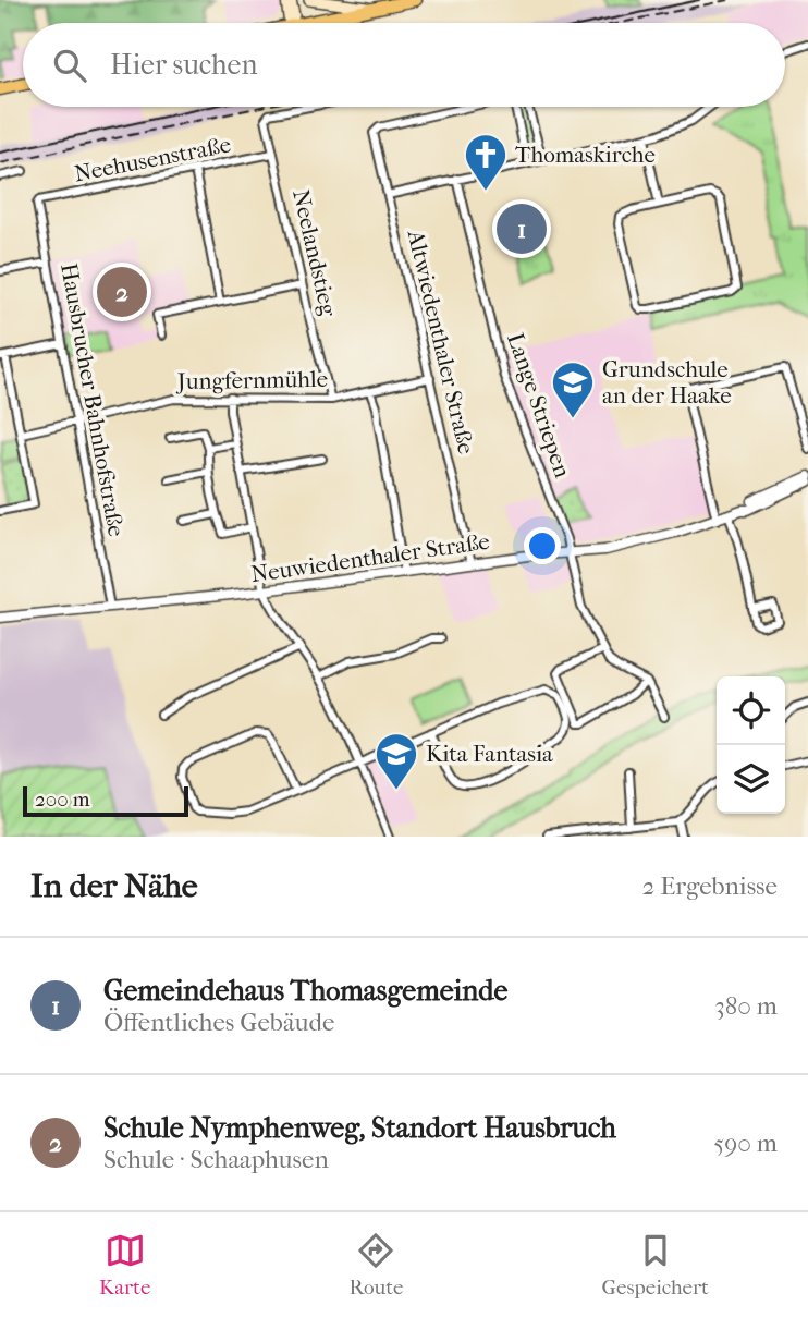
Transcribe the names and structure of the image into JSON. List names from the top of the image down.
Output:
{
  "streets": {
    "street": [
      "Neehusenstraße",
      "Neelandstieg",
      "Altwiedenthaler Straße",
      "Jungfernmühle",
      "Hausbrucher Bahnhofstraße",
      "Lange Striepen",
      "Neuwiedenthaler Straße"
    ]
  },
  "crossings": [
    ["Neehusenstraße", "Neelandstieg"],
    ["Neehusenstraße", "Hausbrucher Bahnhofstraße"],
    ["Neelandstieg", "Jungfernmühle"],
    ["Altwiedenthaler Straße", "Jungfernmühle"],
    ["Altwiedenthaler Straße", "Neuwiedenthaler Straße"],
    ["Jungfernmühle", "Hausbrucher Bahnhofstraße"],
    ["Hausbrucher Bahnhofstraße", "Neuwiedenthaler Straße"],
    ["Lange Striepen", "Neuwiedenthaler Straße"]
  ],
  "places": {
    "church": ["Thomaskirche"],
    "school or university": ["Grundschule an der Haake", "Kita Fantasia"]
  },
  "scale_bar": "200 m",
  "page": {
    "search": "Hier suchen",
    "pins": ["1", "2"],
    "scale": "200 m",
    "heading": ["In der Nähe", "2 Ergebnisse"],
    "list": [
      {
        "mark": "1",
        "name": "Gemeindehaus Thomasgemeinde",
        "note": "Öffentliches Gebäude",
        "value": "380 m"
      },
      {
        "mark": "2",
        "name": "Schule Nymphenweg, Standort Hausbruch",
        "note": "Schule · Schaaphusen",
        "value": "590 m"
      }
    ],
    "nav": ["Karte", "Route", "Gespeichert"]
  }
}
